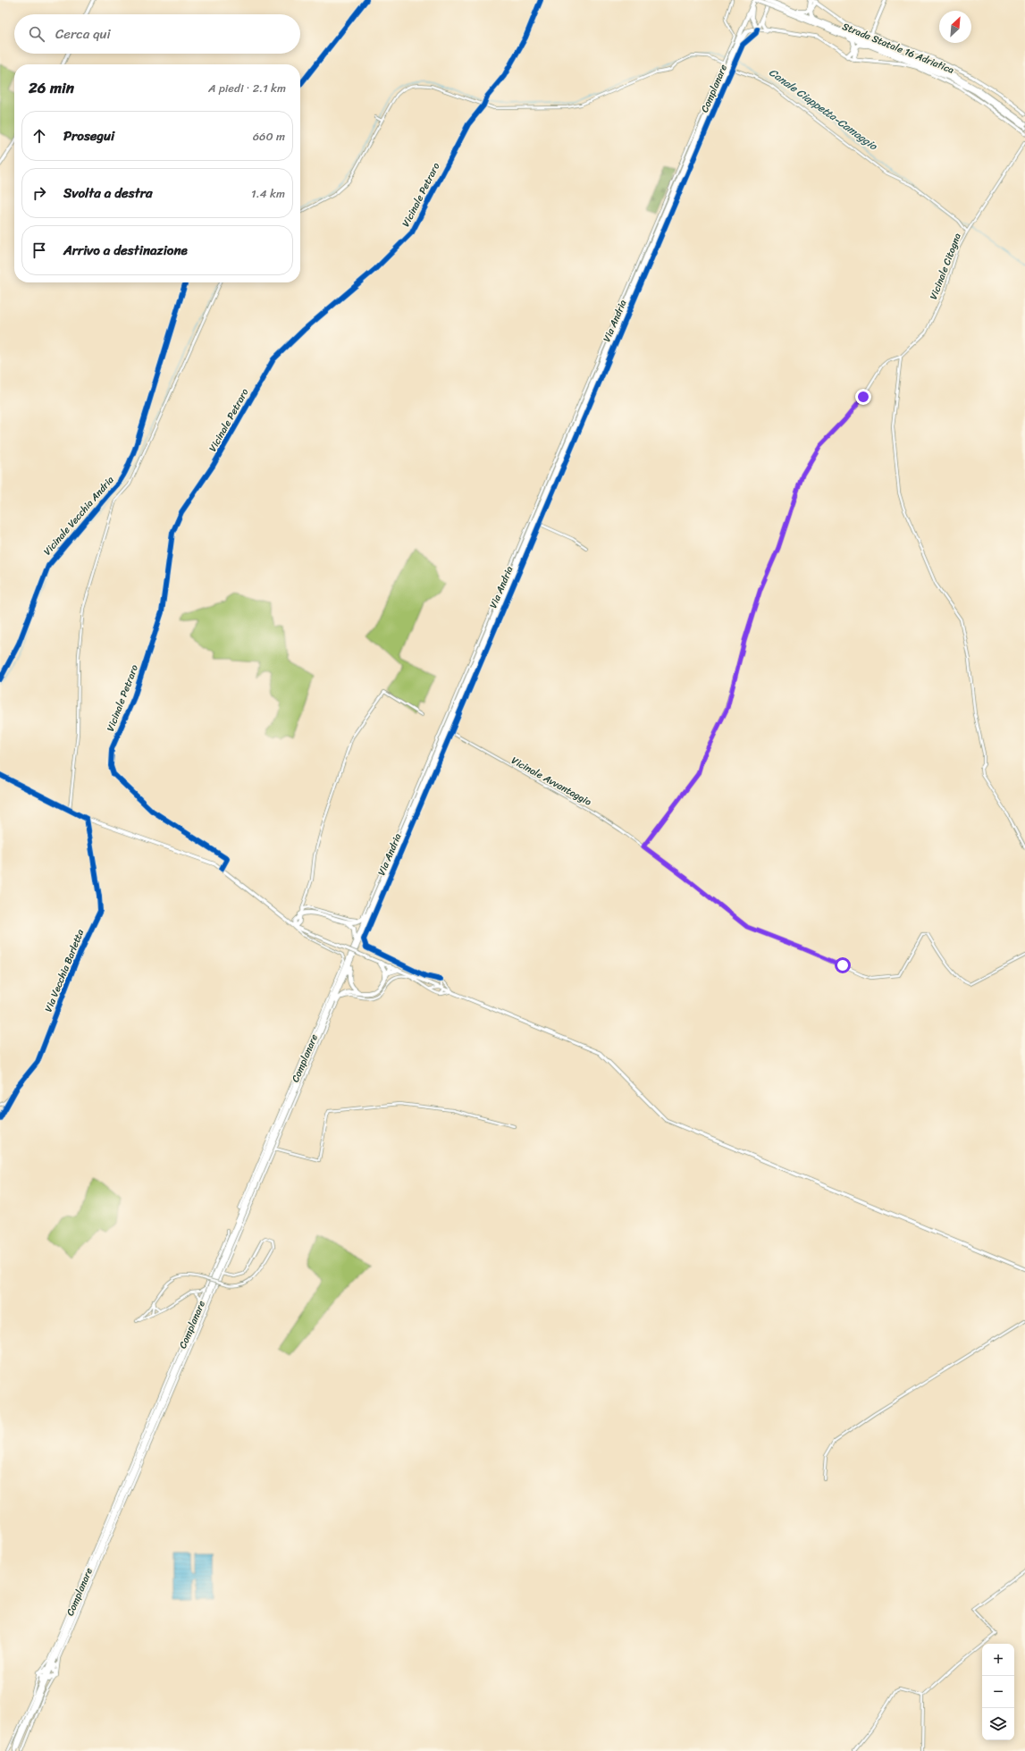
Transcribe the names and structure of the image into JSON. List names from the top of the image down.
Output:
{
  "streets": {
    "highway": ["Strada Statale 16 Adriatica"],
    "street": [
      "Complanare",
      "Vicinale Petraro",
      "Vicinale Citogna",
      "Via Andria",
      "Vicinale Vecchia Andria",
      "Vicinale Avvantaggio",
      "Via Vecchia Barletta"
    ]
  },
  "crossings": [
    ["Complanare", "Via Andria"],
    ["Vicinale Citogna", "Vicinale Avvantaggio"],
    ["Via Andria", "Vicinale Avvantaggio"]
  ],
  "water": ["Canale Ciappetta-Camaggio"],
  "north": "top right",
  "page": {
    "search": "Cerca qui",
    "heading": ["26 min", "A piedi · 2.1 km"],
    "list": [
      ["Prosegui", "660 m"],
      ["Svolta a destra", "1.4 km"],
      "Arrivo a destinazione"
    ],
    "map_buttons": ["+", "−"]
  }
}
